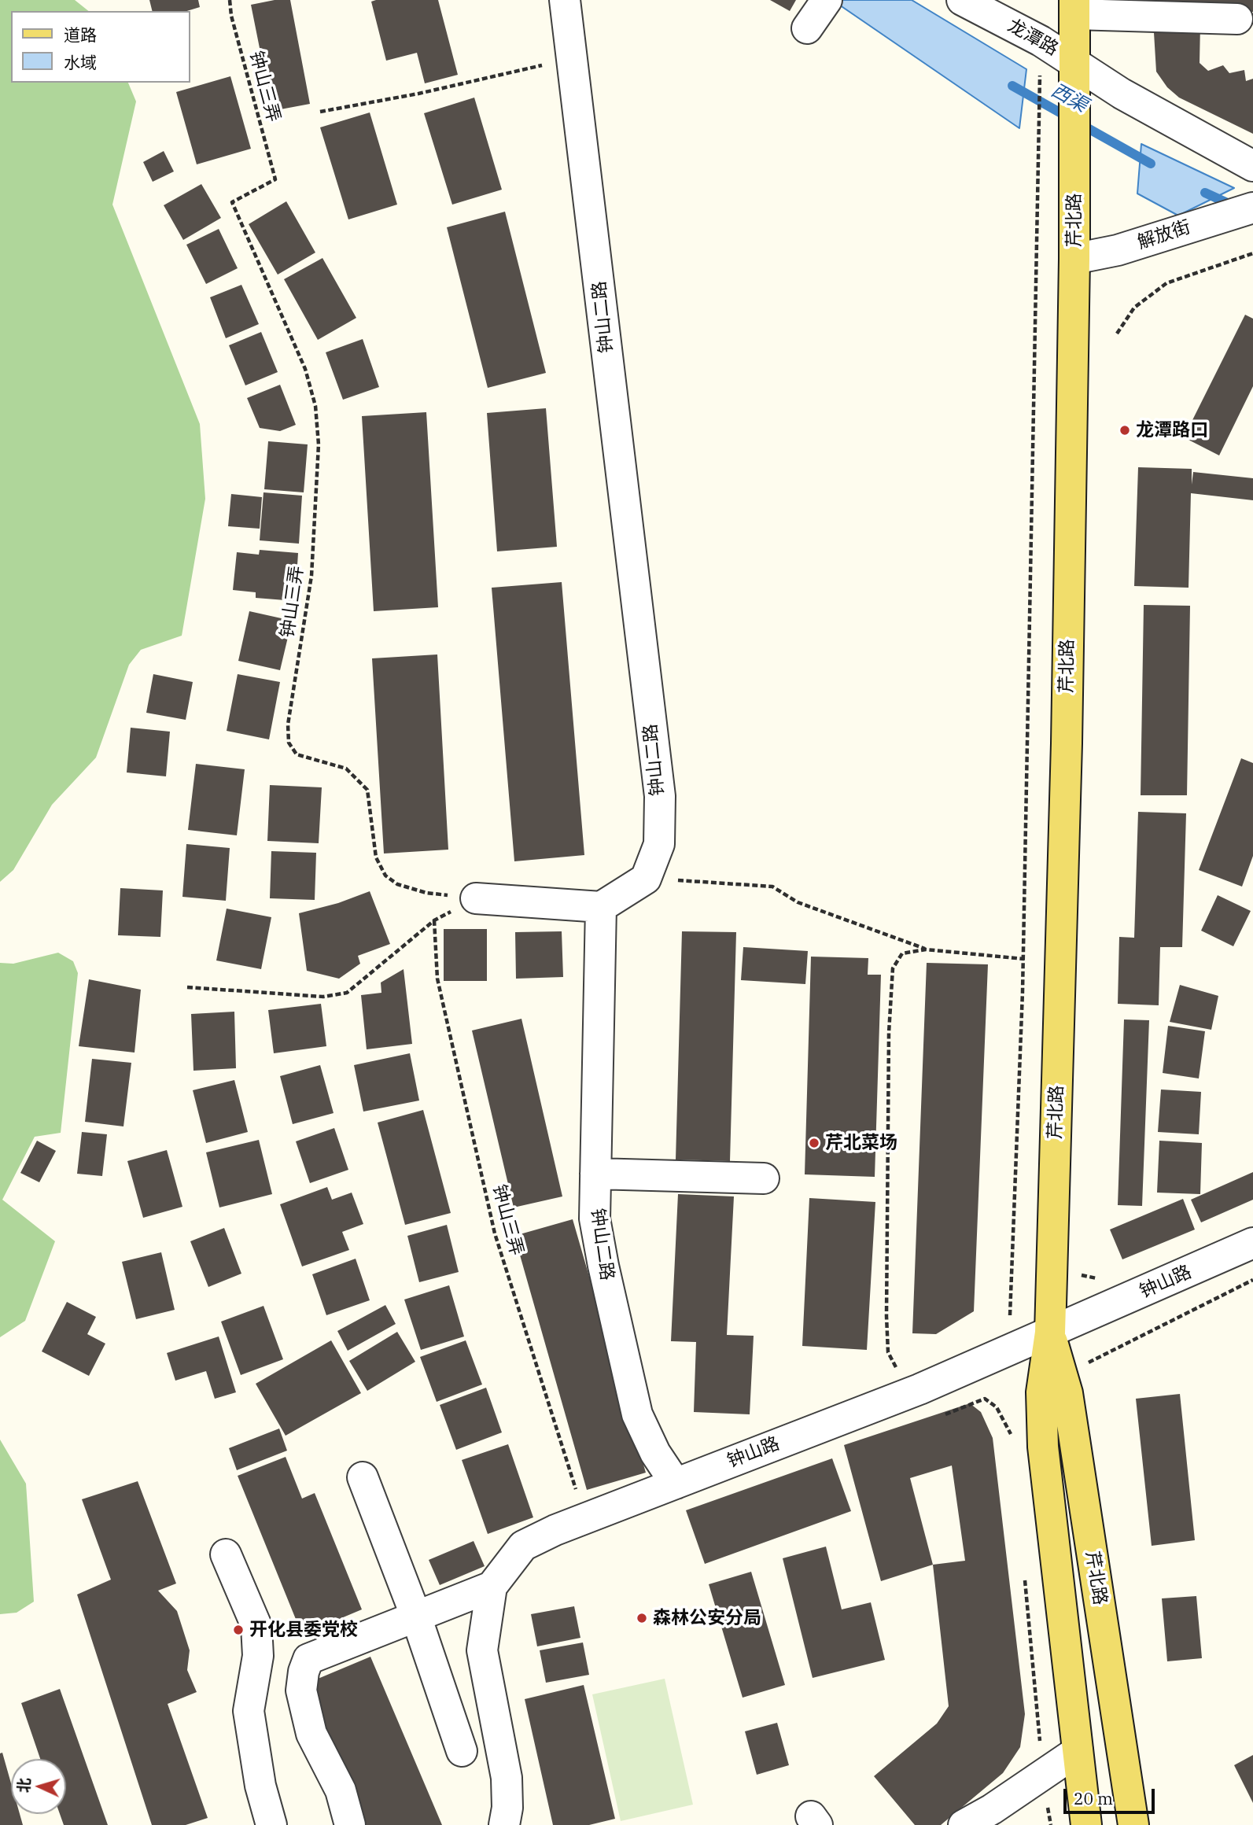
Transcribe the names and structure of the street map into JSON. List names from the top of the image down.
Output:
{
  "streets": {
    "main road": ["芹北路"],
    "street": [
      "龙潭路",
      "解放街",
      "钟山二路",
      "钟山路"
    ],
    "path": ["钟山三弄"]
  },
  "crossings": [
    ["龙潭路", "芹北路"],
    ["钟山三弄", "钟山路"],
    ["芹北路", "解放街"],
    ["芹北路", "钟山路"],
    ["钟山二路", "钟山路"]
  ],
  "water": ["西渠"],
  "places": [
    "龙潭路口",
    "芹北菜场",
    "森林公安分局",
    "开化县委党校"
  ],
  "legend": ["道路", "水域"],
  "scale_bar": "20 m",
  "north": "left"
}
